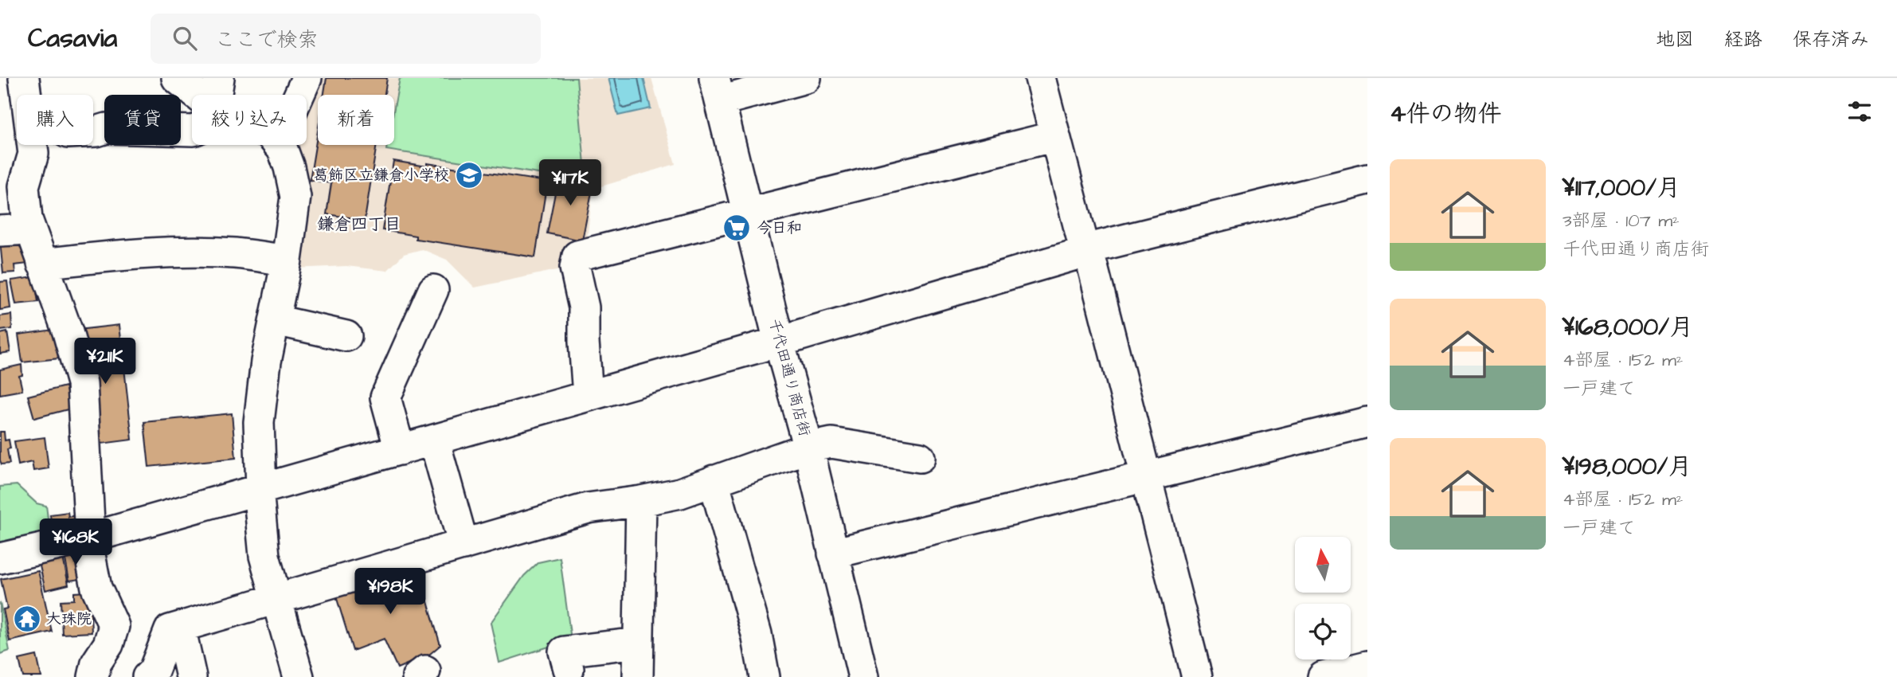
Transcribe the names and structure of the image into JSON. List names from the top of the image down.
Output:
{
  "streets": {
    "street": ["千代田通り商店街"]
  },
  "districts": ["鎌倉四丁目"],
  "places": {
    "school or university": ["葛飾区立鎌倉小学校"],
    "supermarket": ["今日和"],
    "temple": ["大珠院"]
  },
  "north": "top",
  "page": {
    "header": "Casavia",
    "search": "ここで検索",
    "nav": ["地図", "経路", "保存済み"],
    "heading": "4件の物件",
    "chip": [
      "購入",
      "賃貸",
      "絞り込み",
      "新着"
    ],
    "list": [
      {
        "name": "¥117,000/月",
        "note": "3部屋 · 107 m² · 千代田通り商店街"
      },
      {
        "name": "¥168,000/月",
        "note": "4部屋 · 152 m² · 一戸建て"
      },
      {
        "name": "¥198,000/月",
        "note": "4部屋 · 152 m² · 一戸建て"
      }
    ],
    "price": [
      "¥117K",
      "¥211K",
      "¥168K",
      "¥198K"
    ]
  }
}
